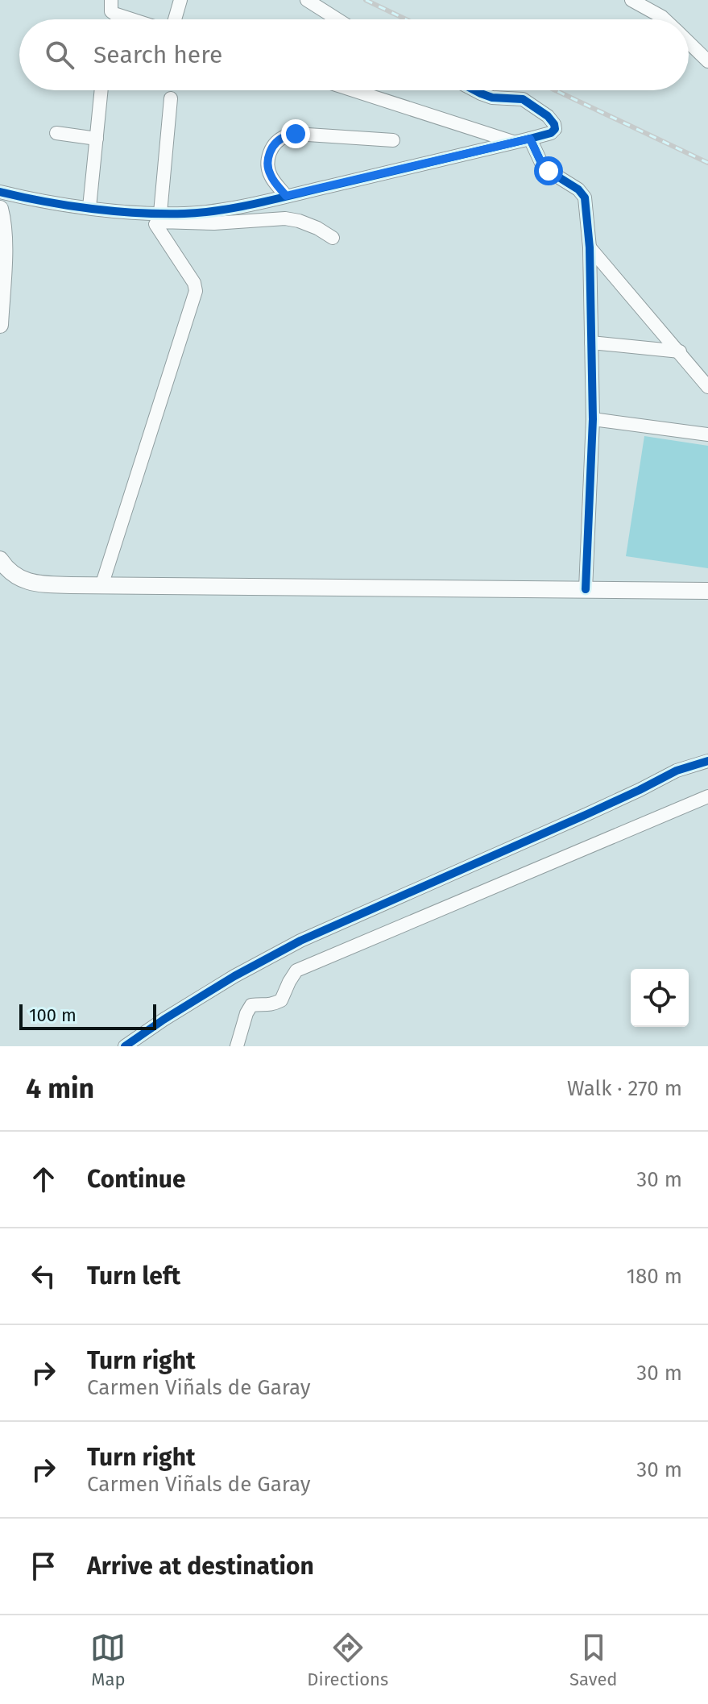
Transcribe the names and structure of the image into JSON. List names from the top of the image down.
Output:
{
  "scale_bar": "100 m",
  "page": {
    "search": "Search here",
    "scale": "100 m",
    "heading": ["4 min", "Walk · 270 m"],
    "list": [
      ["Continue", "30 m"],
      ["Turn left", "180 m"],
      ["Turn right", "Carmen Viñals de Garay", "30 m"],
      ["Turn right", "Carmen Viñals de Garay", "30 m"],
      "Arrive at destination"
    ],
    "nav": ["Map", "Directions", "Saved"]
  }
}
